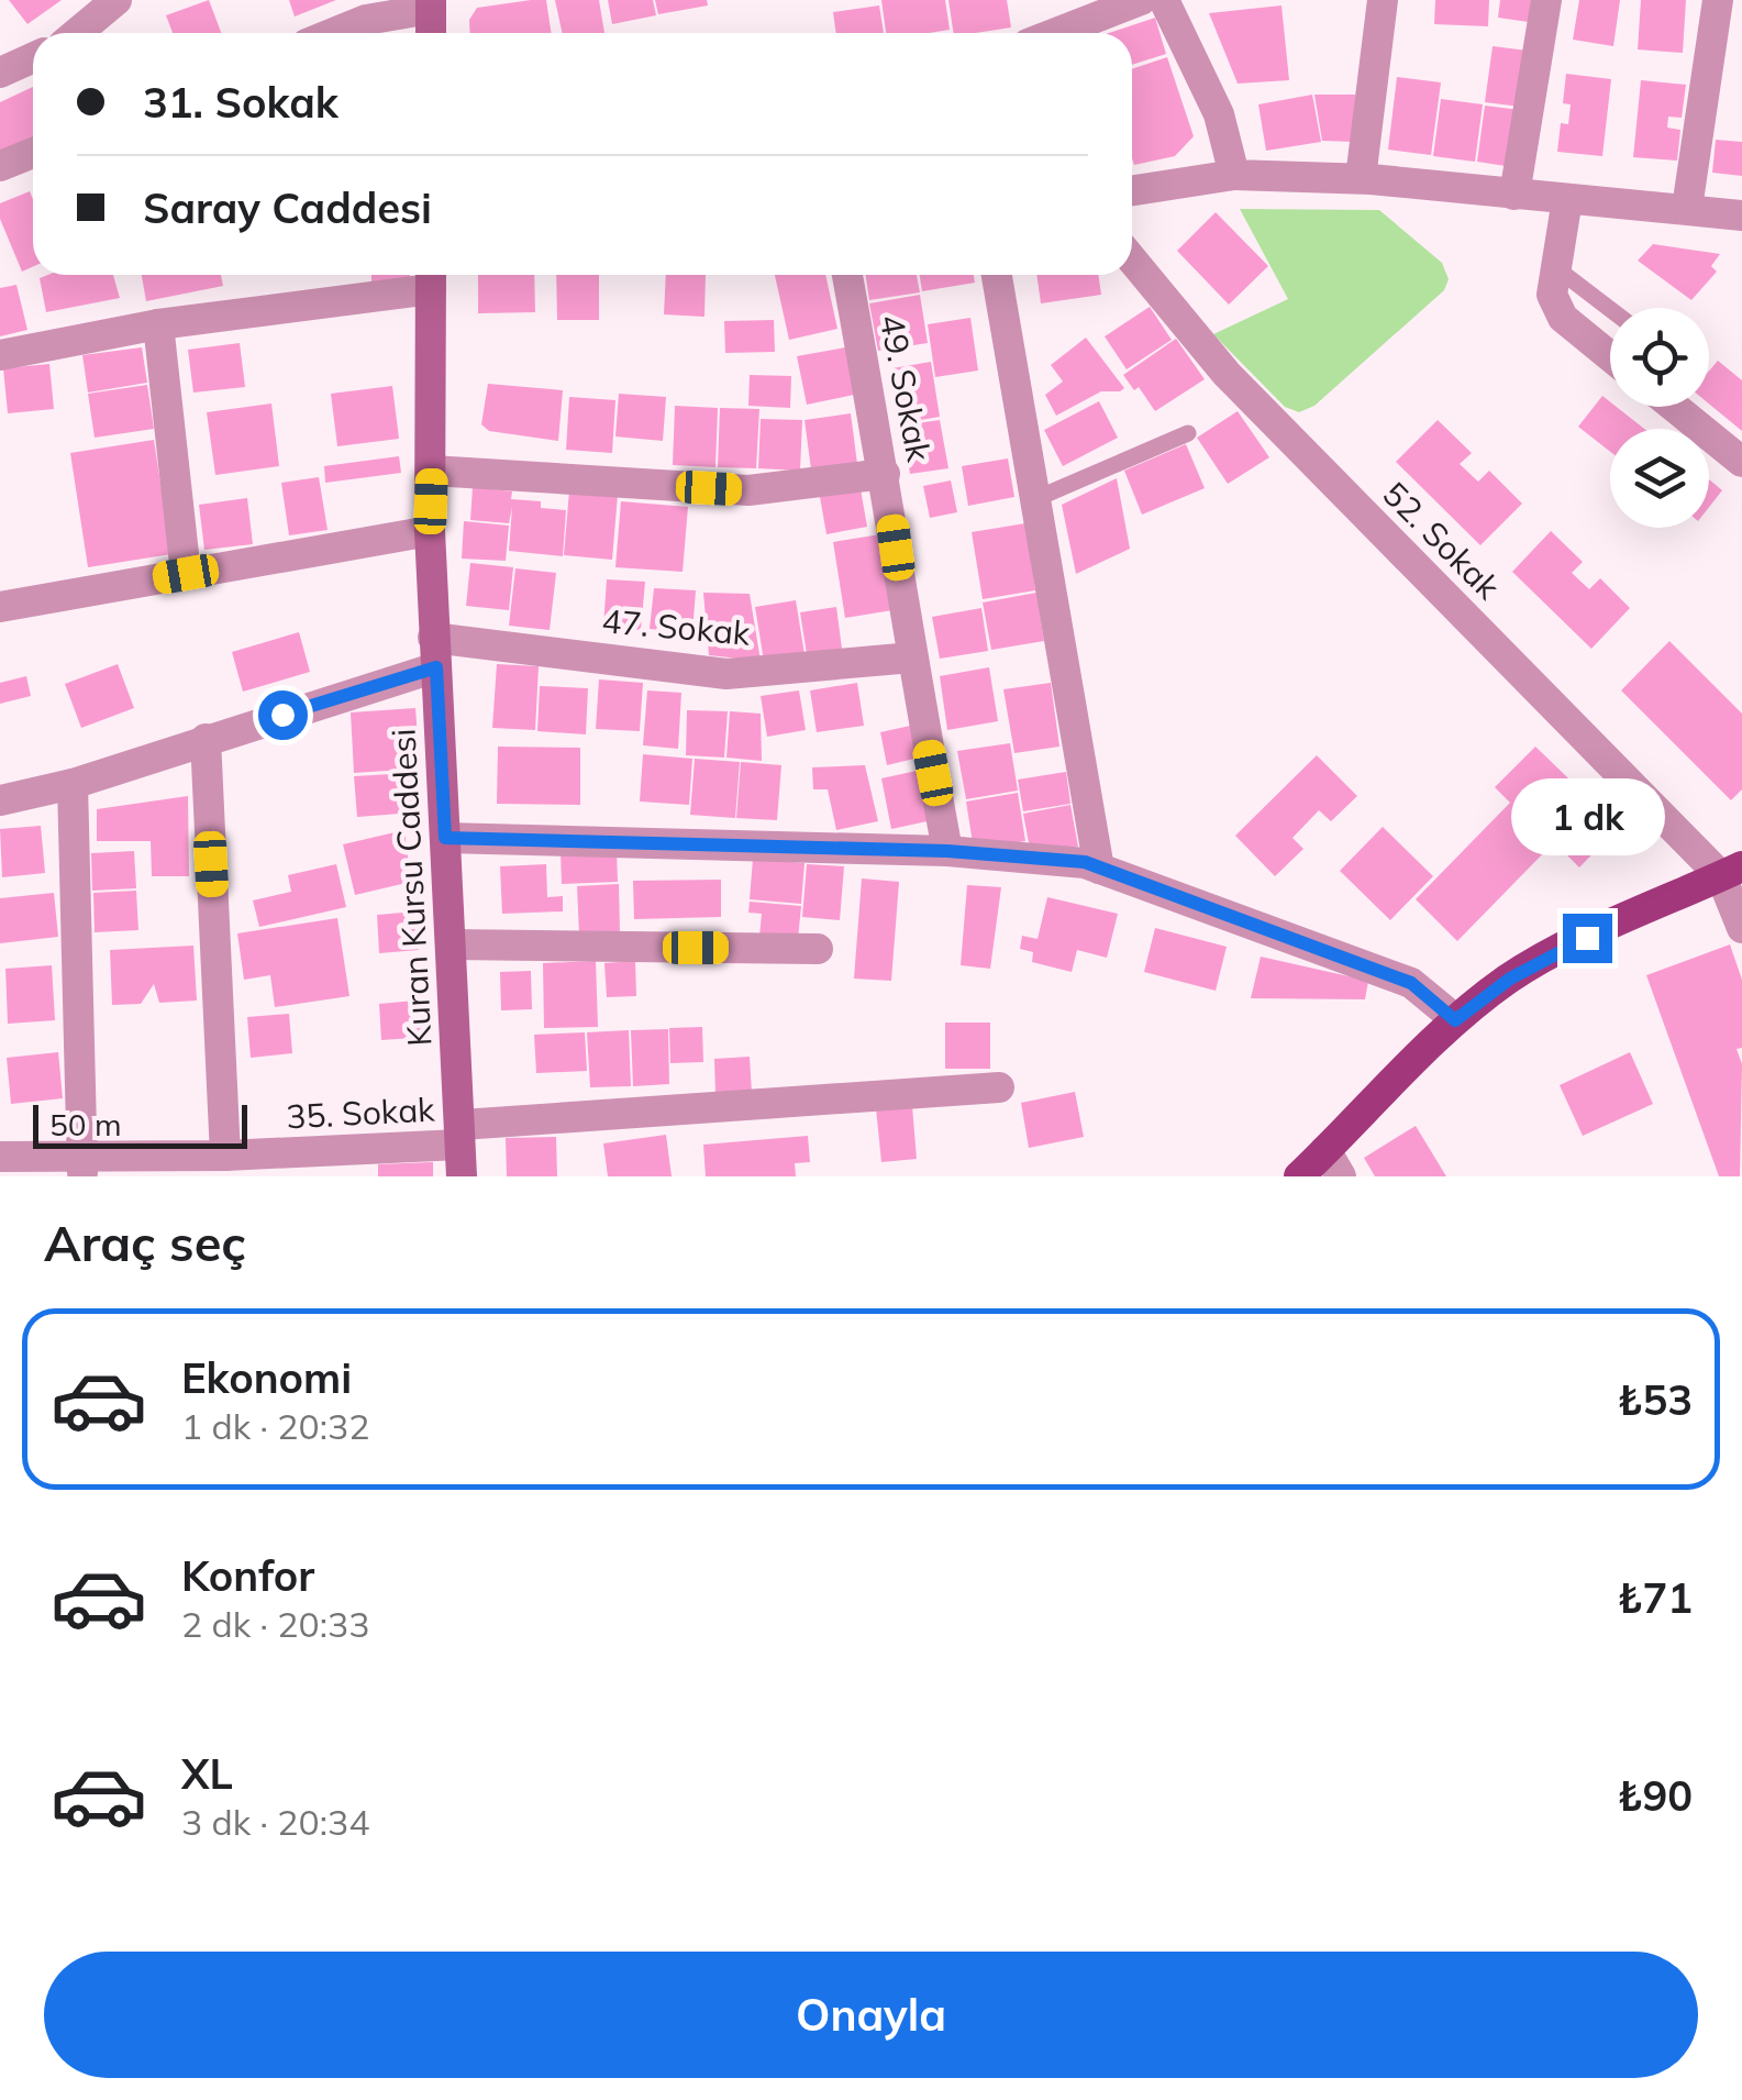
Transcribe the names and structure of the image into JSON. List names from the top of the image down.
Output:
{
  "streets": {
    "main road": ["Kuran Kursu Caddesi"],
    "street": [
      "49. Sokak",
      "52. Sokak",
      "47. Sokak",
      "35. Sokak"
    ]
  },
  "crossings": [
    ["49. Sokak", "47. Sokak"],
    ["47. Sokak", "Kuran Kursu Caddesi"],
    ["Kuran Kursu Caddesi", "35. Sokak"]
  ],
  "scale_bar": "50 m",
  "page": {
    "banner": ["31. Sokak", "Saray Caddesi"],
    "bubble": "1 dk",
    "scale": "50 m",
    "heading": "Araç seç",
    "list": [
      {
        "name": "Ekonomi",
        "note": "1 dk · 20:32",
        "value": "₺53"
      },
      {
        "name": "Konfor",
        "note": "2 dk · 20:33",
        "value": "₺71"
      },
      {
        "name": "XL",
        "note": "3 dk · 20:34",
        "value": "₺90"
      }
    ],
    "buttons": "Onayla"
  }
}
